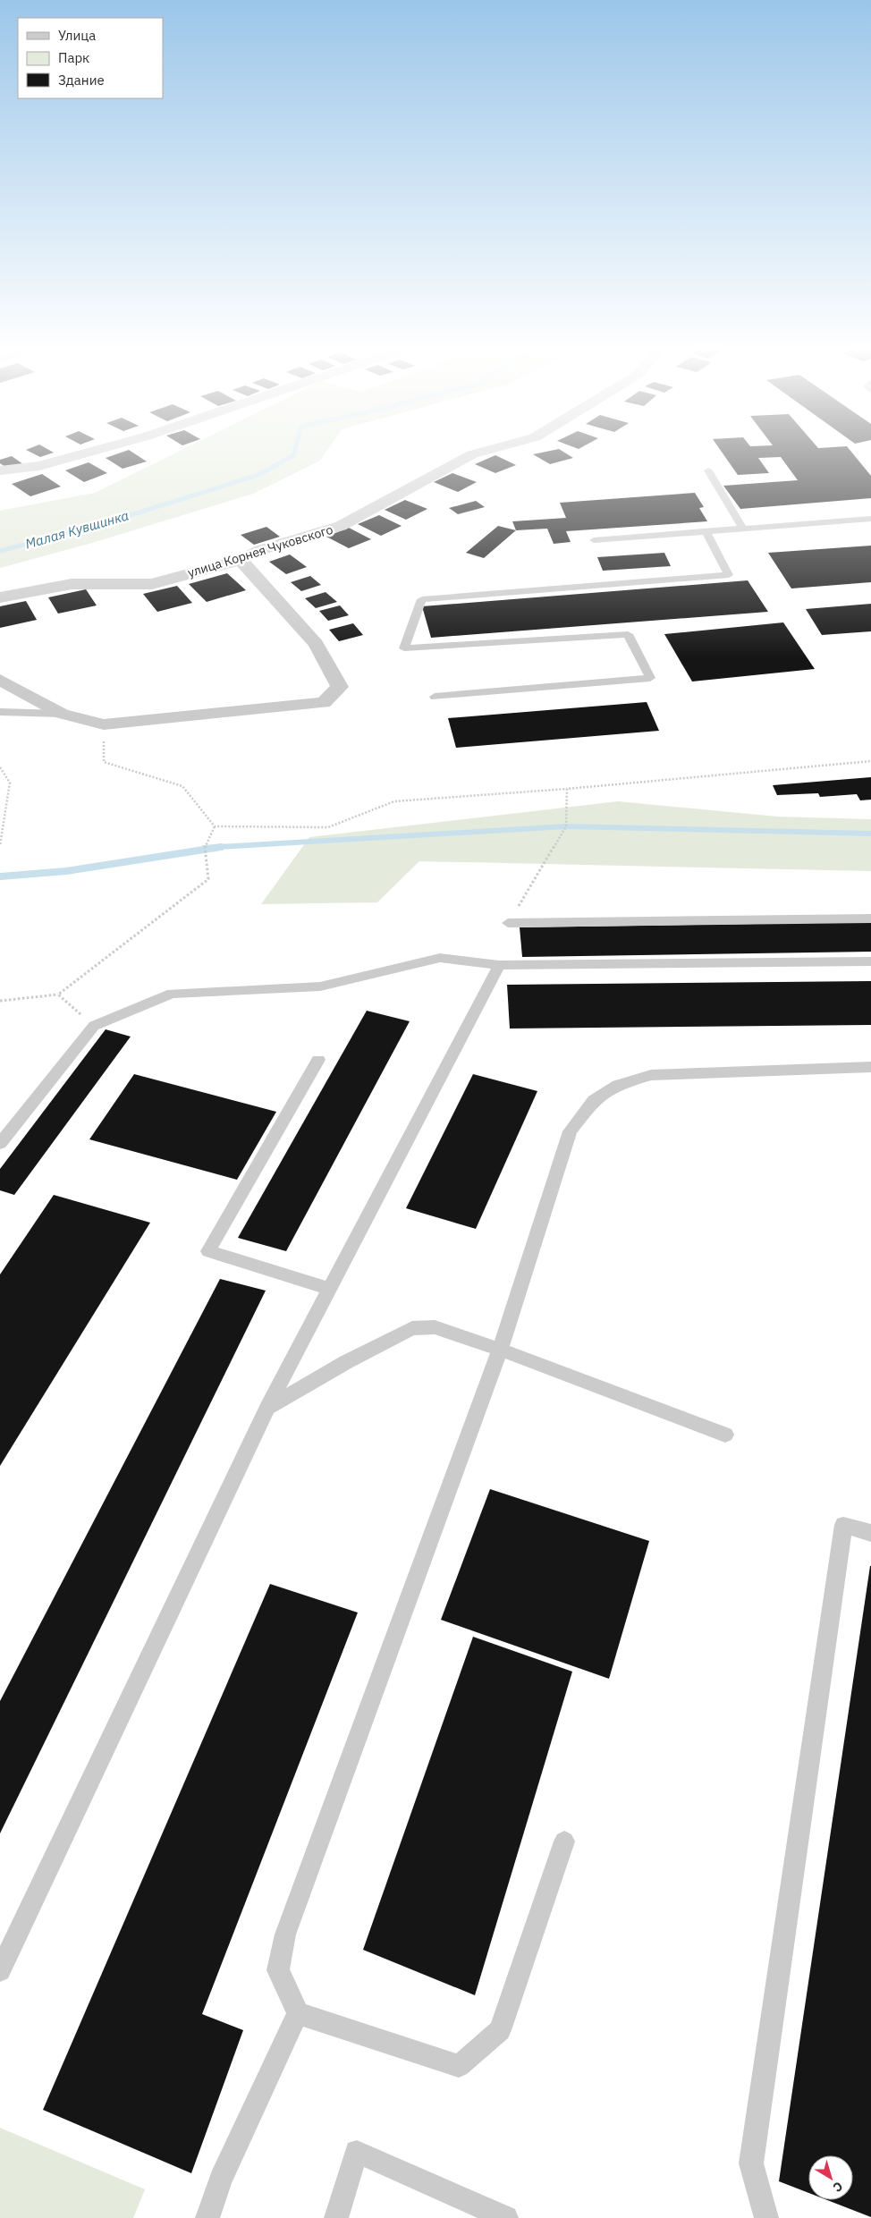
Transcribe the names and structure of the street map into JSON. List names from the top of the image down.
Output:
{
  "streets": {
    "street": ["улица Корнея Чуковского"]
  },
  "water": ["Малая Кувшинка"],
  "legend": ["Улица", "Парк", "Здание"],
  "north": "bottom right"
}
